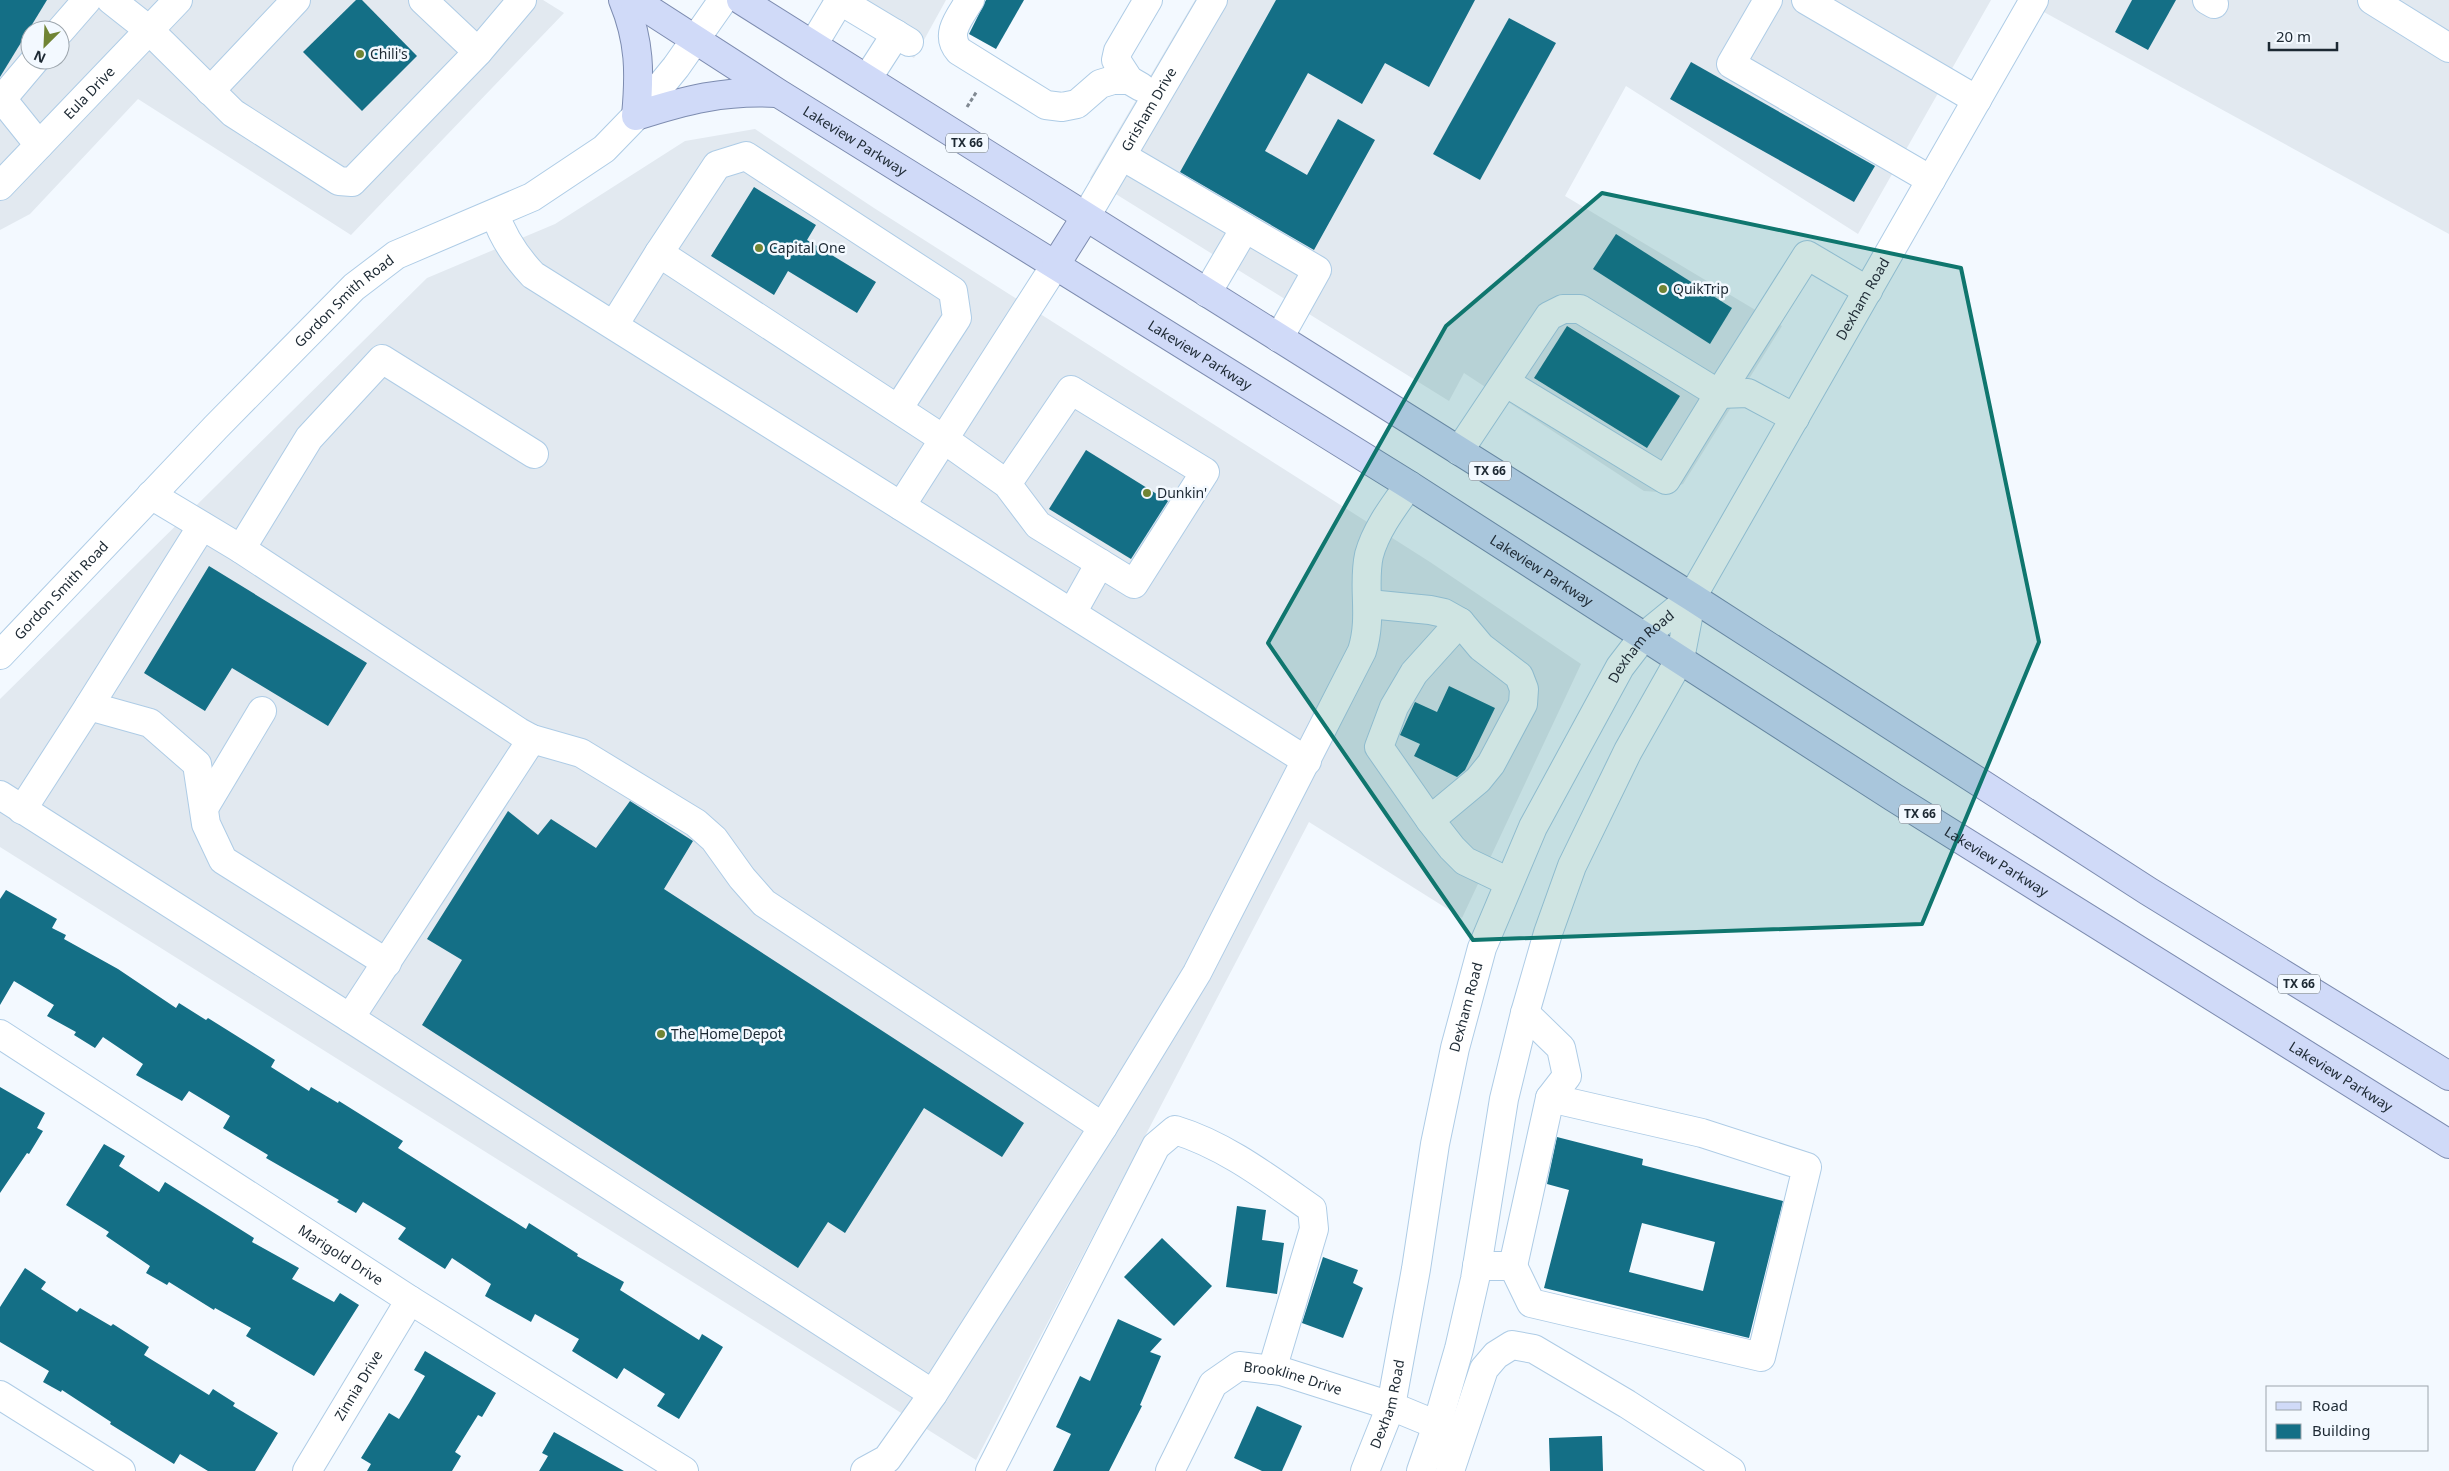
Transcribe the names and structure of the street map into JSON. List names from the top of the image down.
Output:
{
  "streets": {
    "main road": ["Lakeview Parkway", "TX 66"],
    "street": [
      "Eula Drive",
      "Grisham Drive",
      "Dexham Road",
      "Gordon Smith Road",
      "Marigold Drive",
      "Brookline Drive",
      "Zinnia Drive"
    ]
  },
  "crossings": [
    ["Grisham Drive", "TX 66"],
    ["Lakeview Parkway", "Dexham Road"],
    ["Lakeview Parkway", "Gordon Smith Road"],
    ["TX 66", "Dexham Road"],
    ["Dexham Road", "Brookline Drive"],
    ["Marigold Drive", "Zinnia Drive"]
  ],
  "places": [
    "Chili's",
    "Capital One",
    "QuikTrip",
    "Dunkin'",
    "The Home Depot"
  ],
  "legend": ["Road", "Building"],
  "scale_bar": "20 m",
  "north": "bottom left"
}
